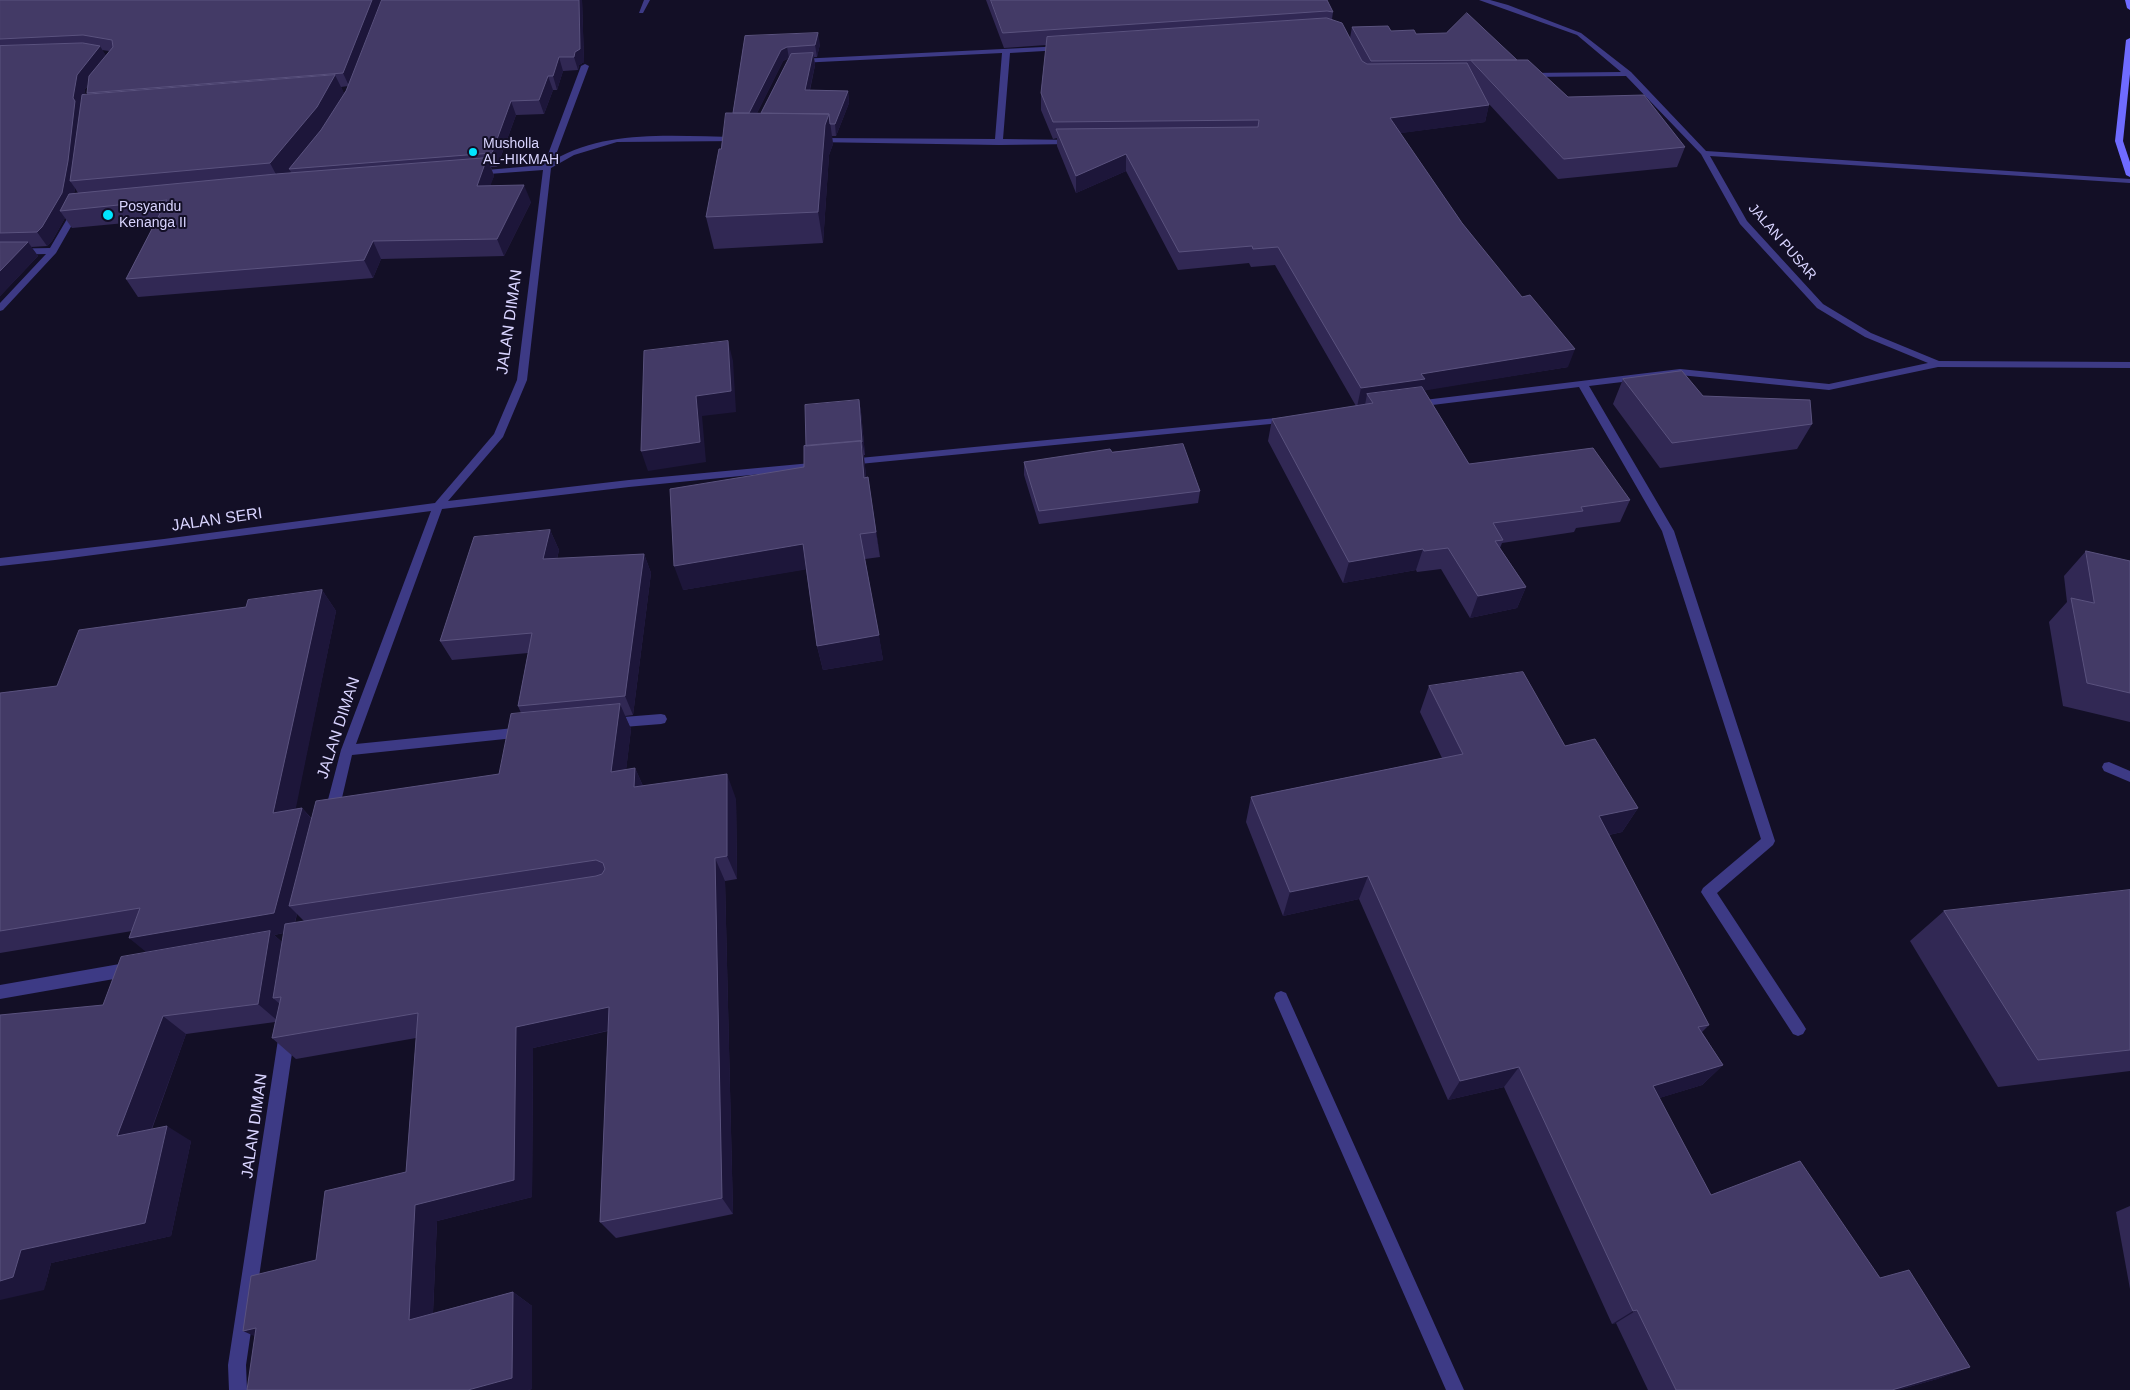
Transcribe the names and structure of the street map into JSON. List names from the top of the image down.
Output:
{
  "streets": {
    "street": ["JALAN PUSAR", "JALAN DIMAN", "JALAN SERI"]
  },
  "crossings": [
    ["JALAN DIMAN", "JALAN SERI"]
  ],
  "places": ["Musholla AL-HIKMAH", "Posyandu Kenanga II"]
}
